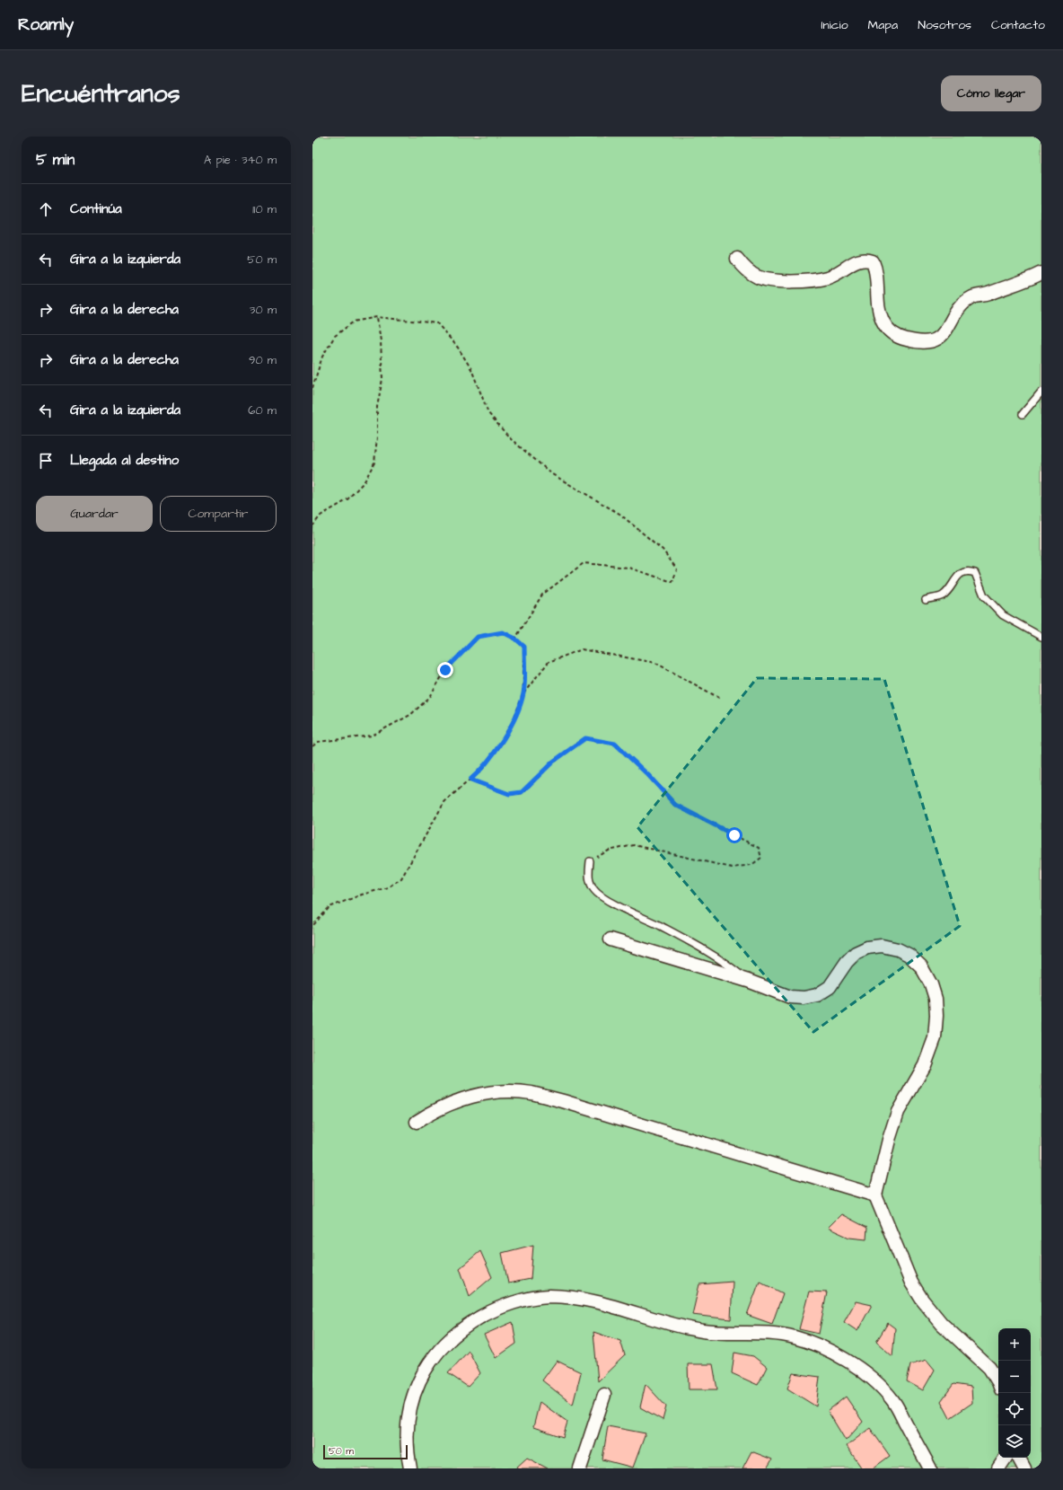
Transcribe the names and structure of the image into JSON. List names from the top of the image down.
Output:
{
  "scale_bar": "50 m",
  "page": {
    "header": "Roamly",
    "nav": [
      "Inicio",
      "Mapa",
      "Nosotros",
      "Contacto"
    ],
    "buttons": [
      "Cómo llegar",
      ["Guardar", "Compartir"]
    ],
    "title": "Encuéntranos",
    "heading": ["5 min", "A pie · 340 m"],
    "list": [
      ["Continúa", "110 m"],
      ["Gira a la izquierda", "50 m"],
      ["Gira a la derecha", "30 m"],
      ["Gira a la derecha", "90 m"],
      ["Gira a la izquierda", "60 m"],
      "Llegada al destino"
    ],
    "map_buttons": ["+", "−"],
    "scale": "50 m"
  }
}
